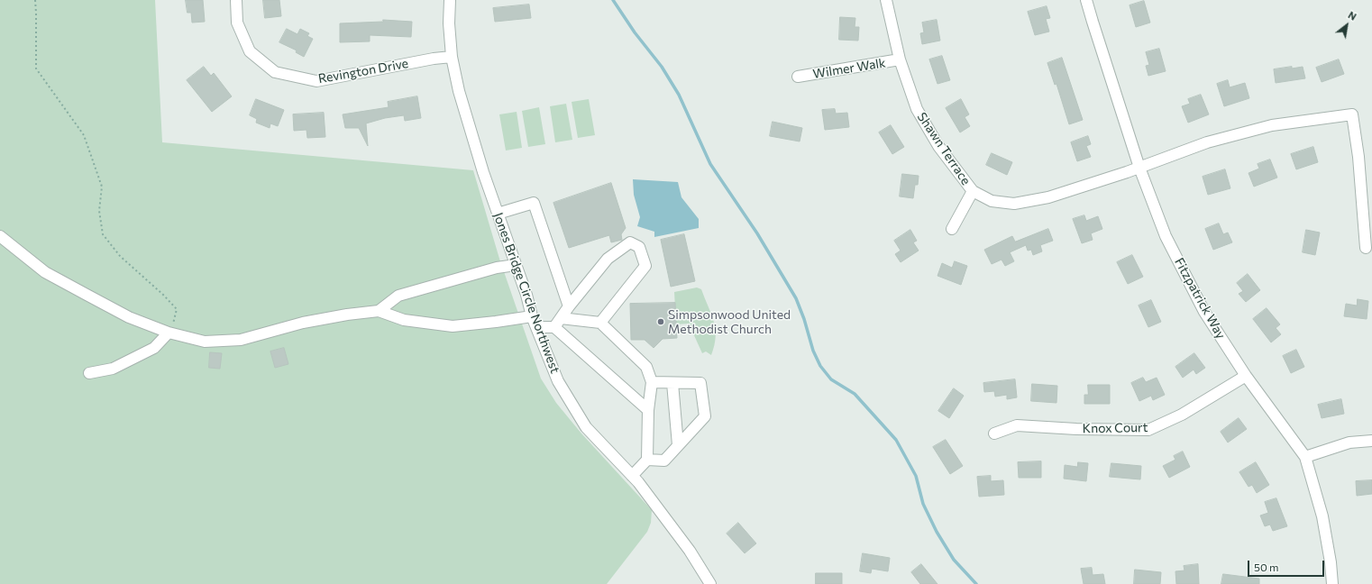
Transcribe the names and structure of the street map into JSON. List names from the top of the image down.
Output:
{
  "streets": {
    "street": [
      "Wilmer Walk",
      "Revington Drive",
      "Shawn Terrace",
      "Jones Bridge Circle Northwest",
      "Fitzpatrick Way",
      "Knox Court"
    ]
  },
  "crossings": [
    ["Wilmer Walk", "Shawn Terrace"],
    ["Revington Drive", "Jones Bridge Circle Northwest"],
    ["Shawn Terrace", "Fitzpatrick Way"],
    ["Fitzpatrick Way", "Knox Court"]
  ],
  "places": ["Simpsonwood United Methodist Church"],
  "scale_bar": "50 m",
  "north": "top right"
}
